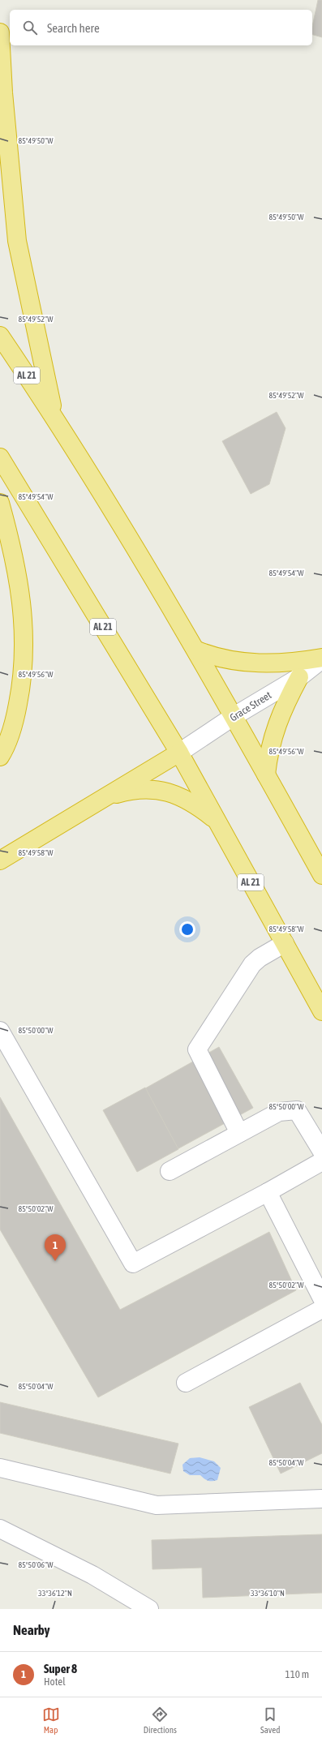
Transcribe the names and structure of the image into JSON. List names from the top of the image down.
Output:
{
  "streets": {
    "highway": ["AL 21"],
    "street": ["Grace Street"]
  },
  "crossings": [
    ["AL 21", "Grace Street"]
  ],
  "page": {
    "search": "Search here",
    "pins": "1",
    "heading": "Nearby",
    "list": [
      {
        "mark": "1",
        "name": "Super 8",
        "note": "Hotel",
        "value": "110 m"
      }
    ],
    "nav": ["Map", "Directions", "Saved"]
  },
  "coordinates": [
    "85°49'50\"W",
    "85°49'52\"W",
    "85°49'54\"W",
    "85°49'56\"W",
    "85°49'58\"W",
    "85°50'00\"W",
    "85°50'02\"W",
    "85°50'04\"W",
    "85°50'06\"W",
    "33°36'12\"N",
    "33°36'10\"N"
  ]
}
